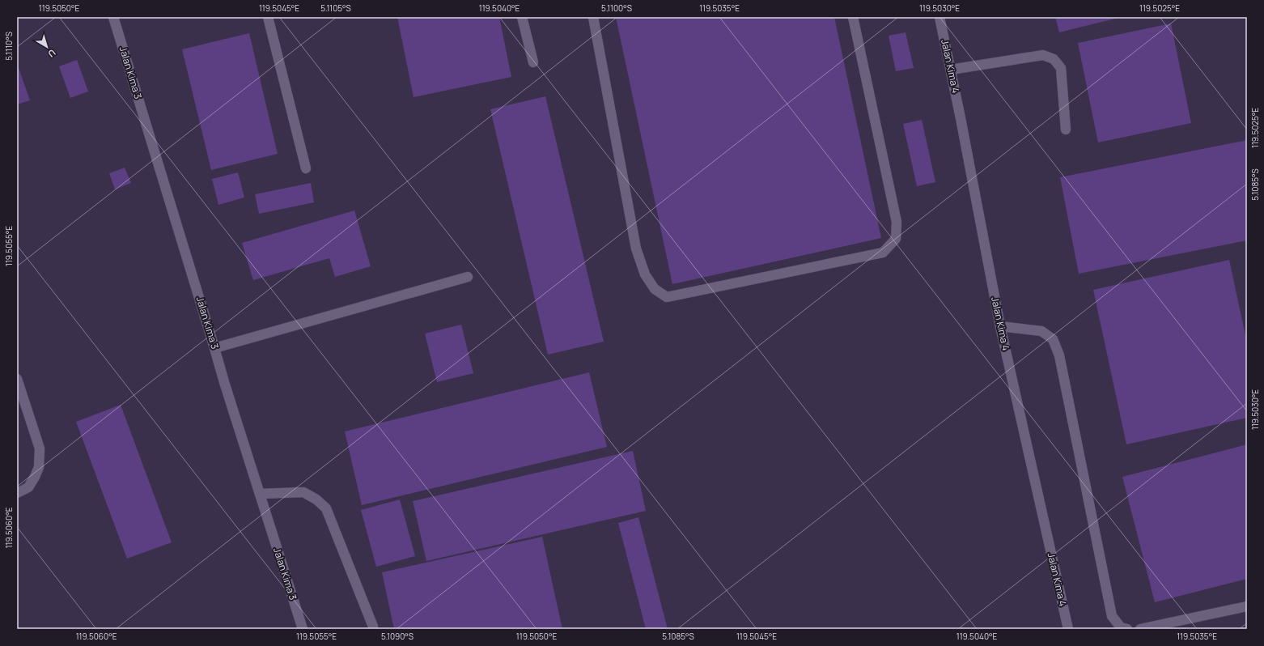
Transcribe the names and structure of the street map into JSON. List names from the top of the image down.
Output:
{
  "streets": {
    "street": ["Jalan Kima 4", "Jalan Kima 3"]
  },
  "north": "bottom right",
  "coordinates": [
    "119.5050°E",
    "119.5045°E",
    "5.1105°S",
    "119.5040°E",
    "5.1100°S",
    "119.5035°E",
    "119.5030°E",
    "119.5025°E",
    "5.1110°S",
    "5.1085°S",
    "119.5055°E",
    "119.5060°E",
    "5.1090°S"
  ]
}
